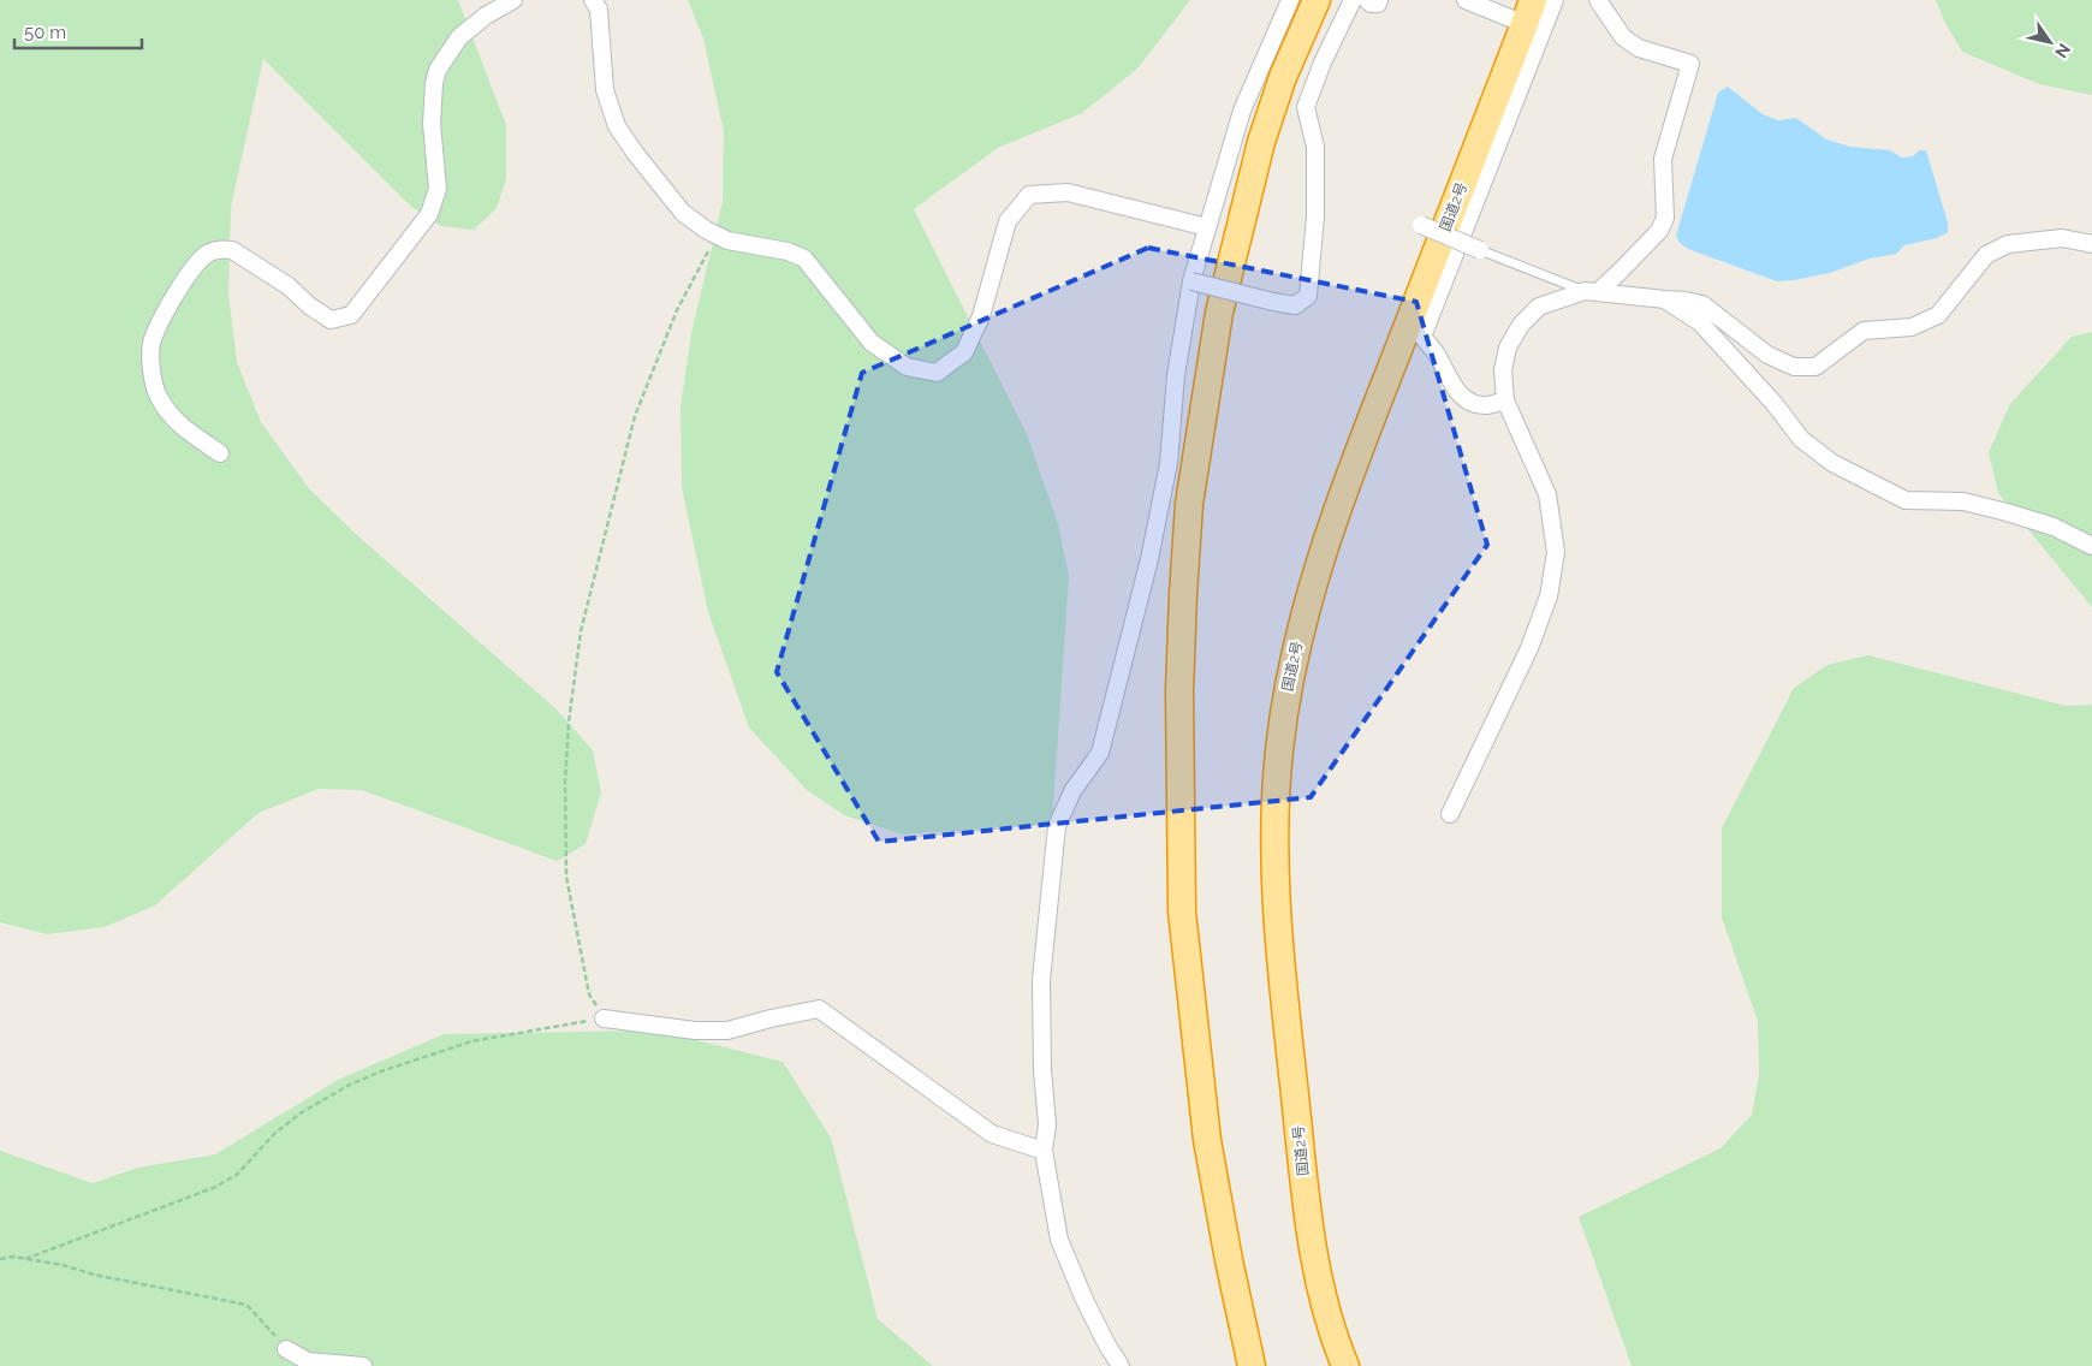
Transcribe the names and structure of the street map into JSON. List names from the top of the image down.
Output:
{
  "streets": {
    "highway": ["国道2号"]
  },
  "scale_bar": "50 m",
  "north": "bottom right"
}
